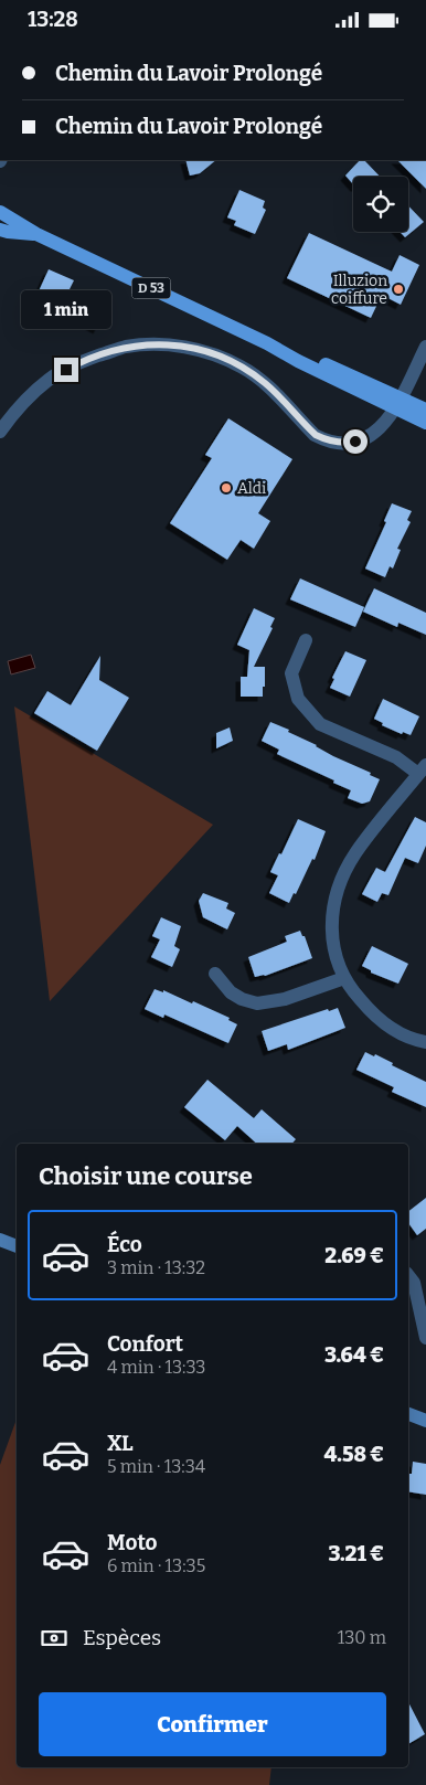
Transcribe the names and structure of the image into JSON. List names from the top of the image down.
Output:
{
  "streets": {
    "main road": ["D 53"]
  },
  "places": ["Illuzion coiffure", "Aldi"],
  "page": {
    "status": "13:28",
    "banner": ["Chemin du Lavoir Prolongé", "Chemin du Lavoir Prolongé"],
    "bubble": "1 min",
    "heading": "Choisir une course",
    "list": [
      {
        "name": "Éco",
        "note": "3 min · 13:32",
        "value": "2.69 €"
      },
      {
        "name": "Confort",
        "note": "4 min · 13:33",
        "value": "3.64 €"
      },
      {
        "name": "XL",
        "note": "5 min · 13:34",
        "value": "4.58 €"
      },
      {
        "name": "Moto",
        "note": "6 min · 13:35",
        "value": "3.21 €"
      }
    ],
    "pay": ["Espèces", "130 m"],
    "buttons": "Confirmer"
  }
}
